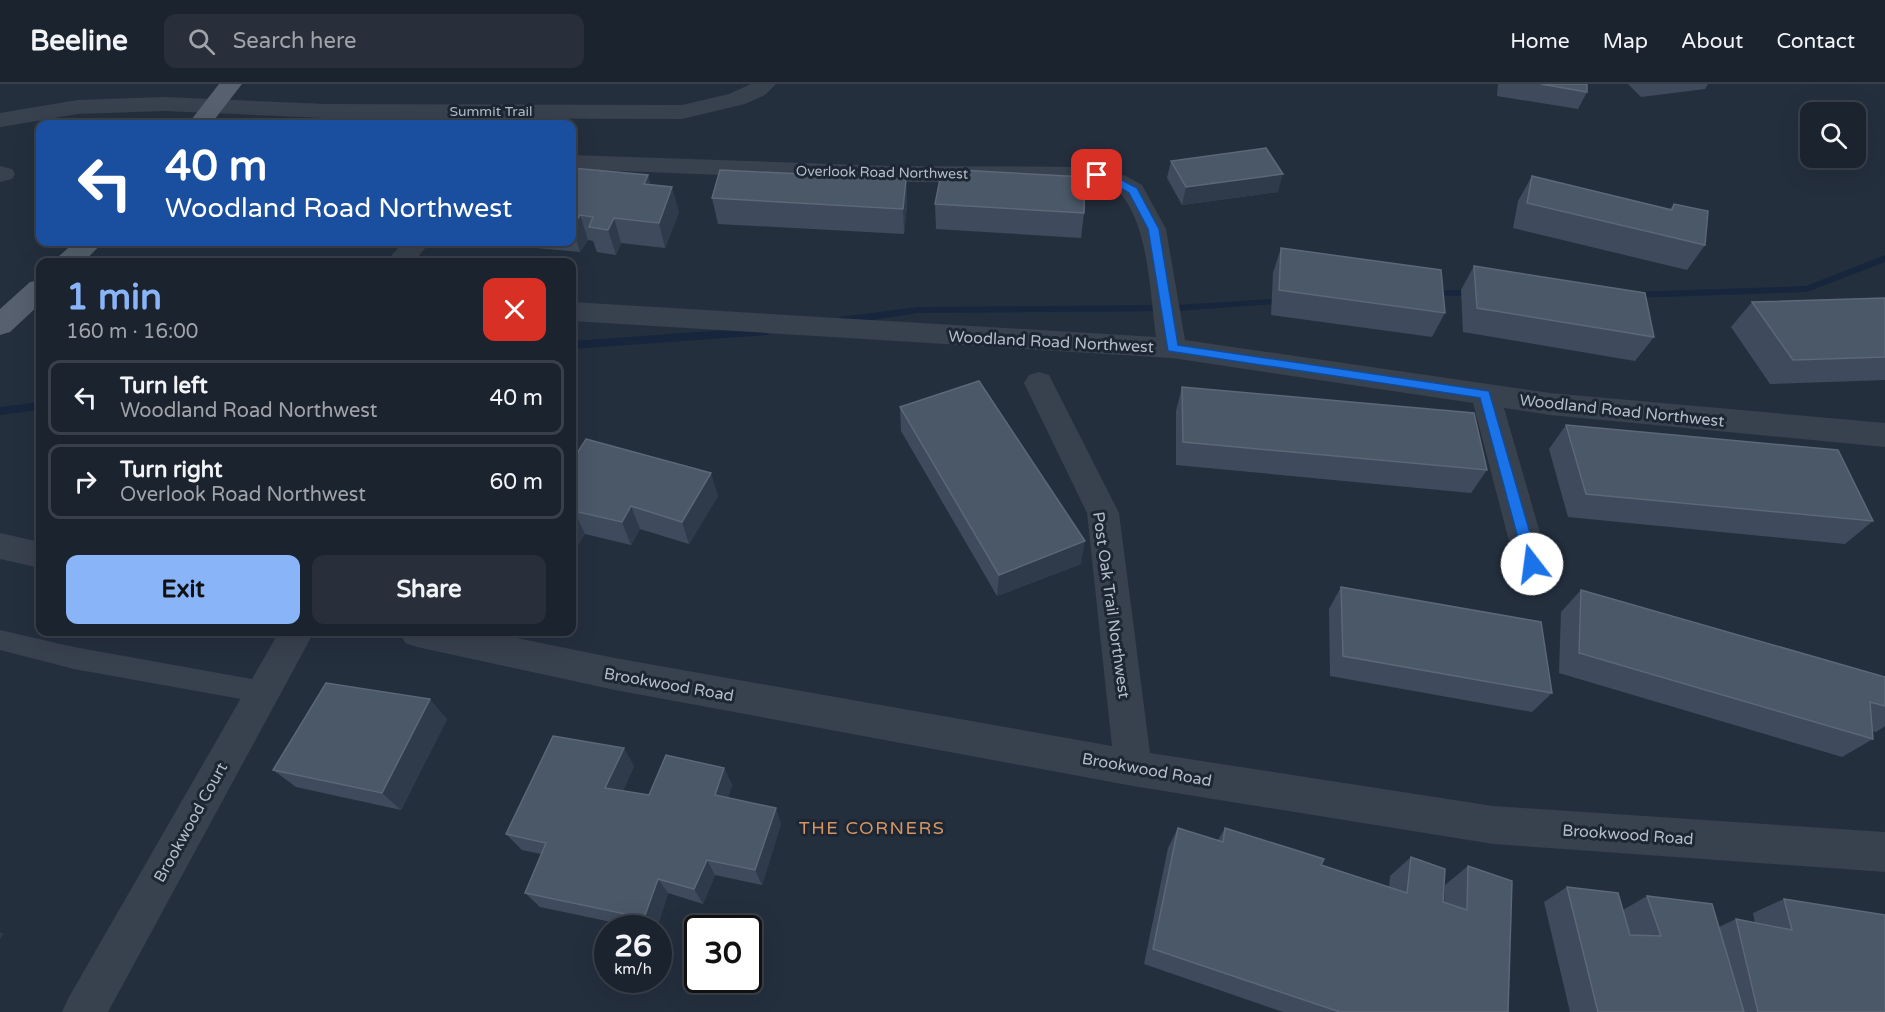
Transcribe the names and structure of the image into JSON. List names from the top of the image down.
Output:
{
  "streets": {
    "street": [
      "Summit Trail",
      "Overlook Road Northwest",
      "Woodland Road Northwest",
      "Post Oak Trail Northwest",
      "Brookwood Road",
      "Brookwood Court"
    ]
  },
  "crossings": [
    ["Overlook Road Northwest", "Woodland Road Northwest"],
    ["Post Oak Trail Northwest", "Brookwood Road"]
  ],
  "districts": ["THE CORNERS"],
  "page": {
    "header": "Beeline",
    "search": "Search here",
    "nav": [
      "Home",
      "Map",
      "About",
      "Contact"
    ],
    "turn": ["40 m", "Woodland Road Northwest"],
    "heading": ["1 min", "160 m · 16:00"],
    "list": [
      {
        "name": "Turn left",
        "note": "Woodland Road Northwest",
        "value": "40 m"
      },
      {
        "name": "Turn right",
        "note": "Overlook Road Northwest",
        "value": "60 m"
      }
    ],
    "buttons": ["Exit", "Share"],
    "speed": "26 km/h",
    "limit": "30"
  }
}
